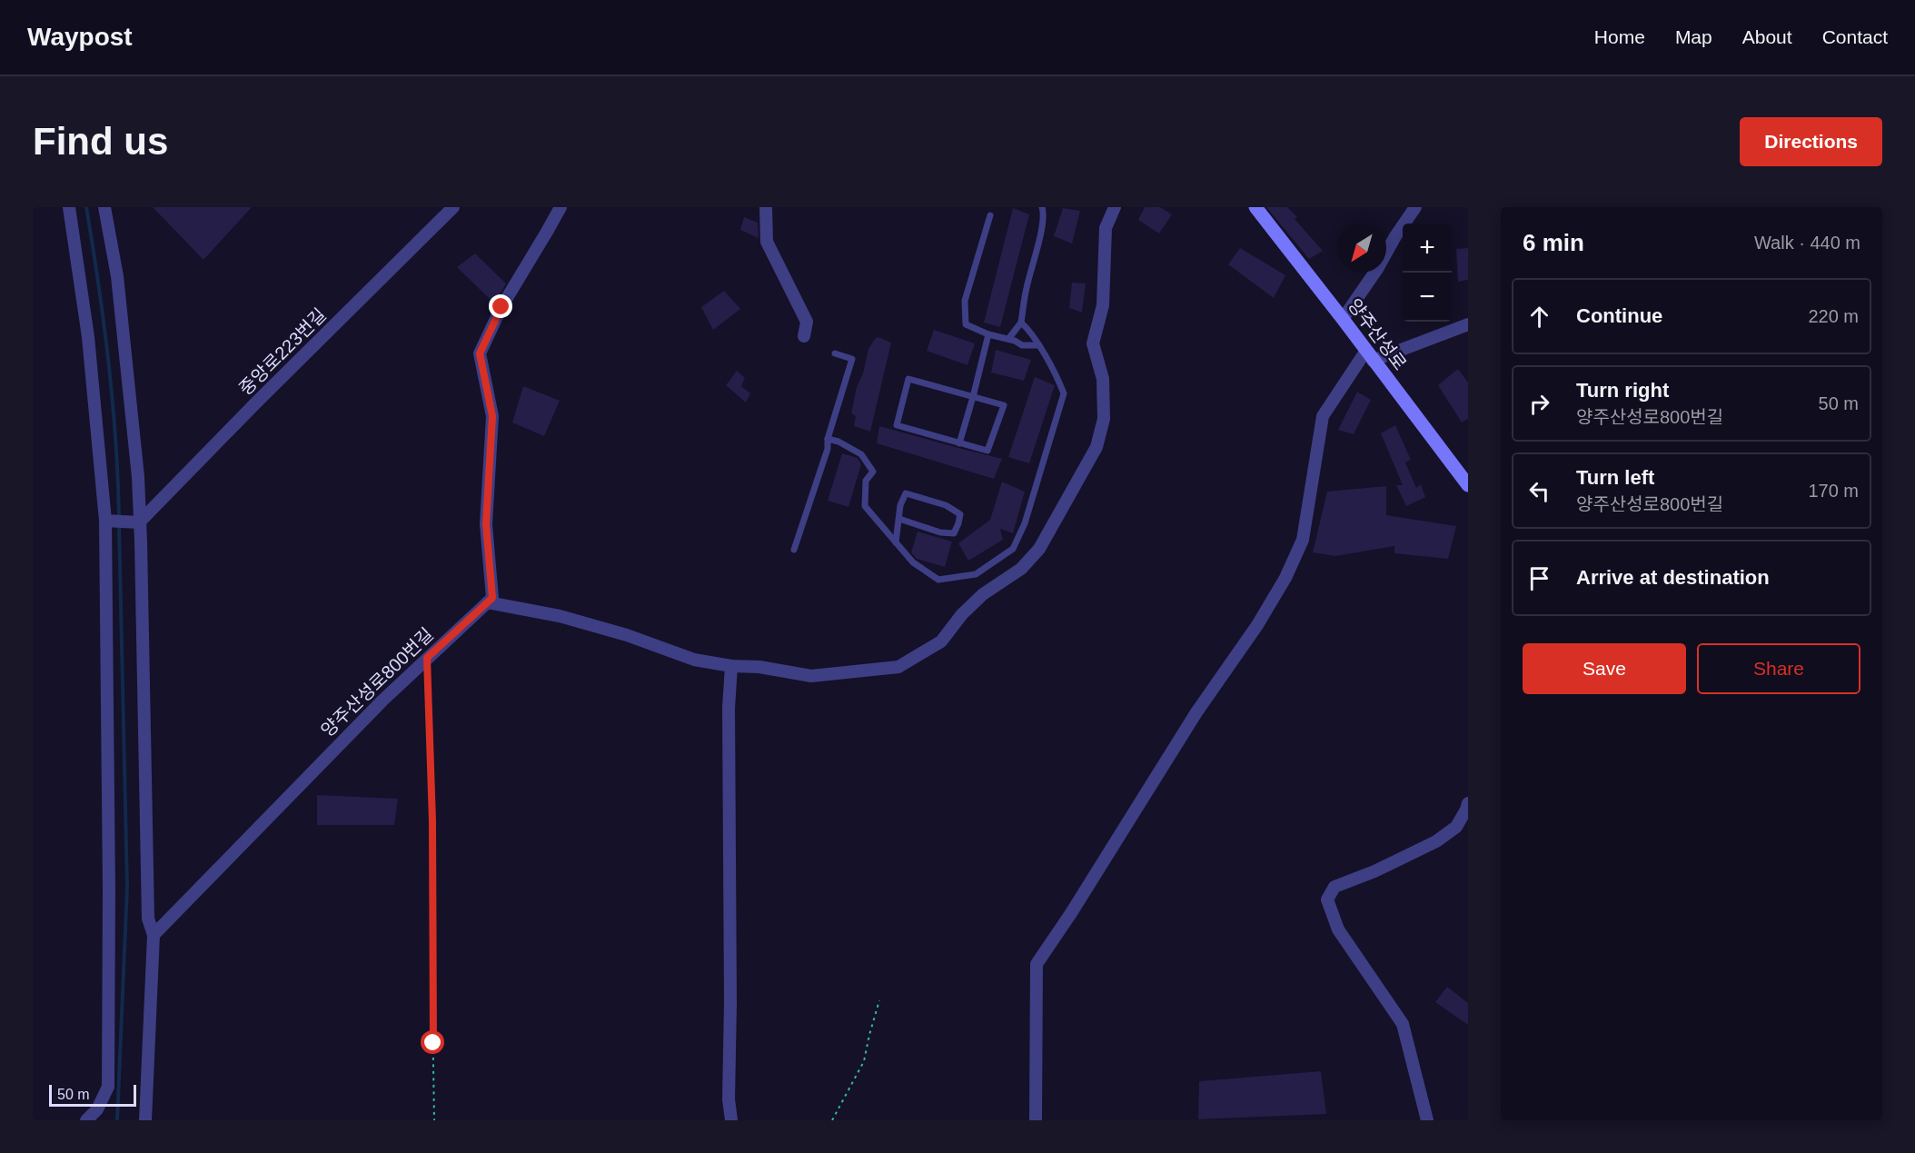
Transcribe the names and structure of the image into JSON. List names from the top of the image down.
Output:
{
  "streets": {
    "street": ["양주산성로", "중앙로223번길", "양주산성로800번길"]
  },
  "scale_bar": "50 m",
  "north": "bottom left",
  "page": {
    "header": "Waypost",
    "nav": [
      "Home",
      "Map",
      "About",
      "Contact"
    ],
    "buttons": [
      "Directions",
      ["Save", "Share"]
    ],
    "title": "Find us",
    "heading": ["6 min", "Walk · 440 m"],
    "map_buttons": ["+", "−"],
    "list": [
      ["Continue", "220 m"],
      ["Turn right", "양주산성로800번길", "50 m"],
      ["Turn left", "양주산성로800번길", "170 m"],
      "Arrive at destination"
    ],
    "scale": "50 m"
  }
}
